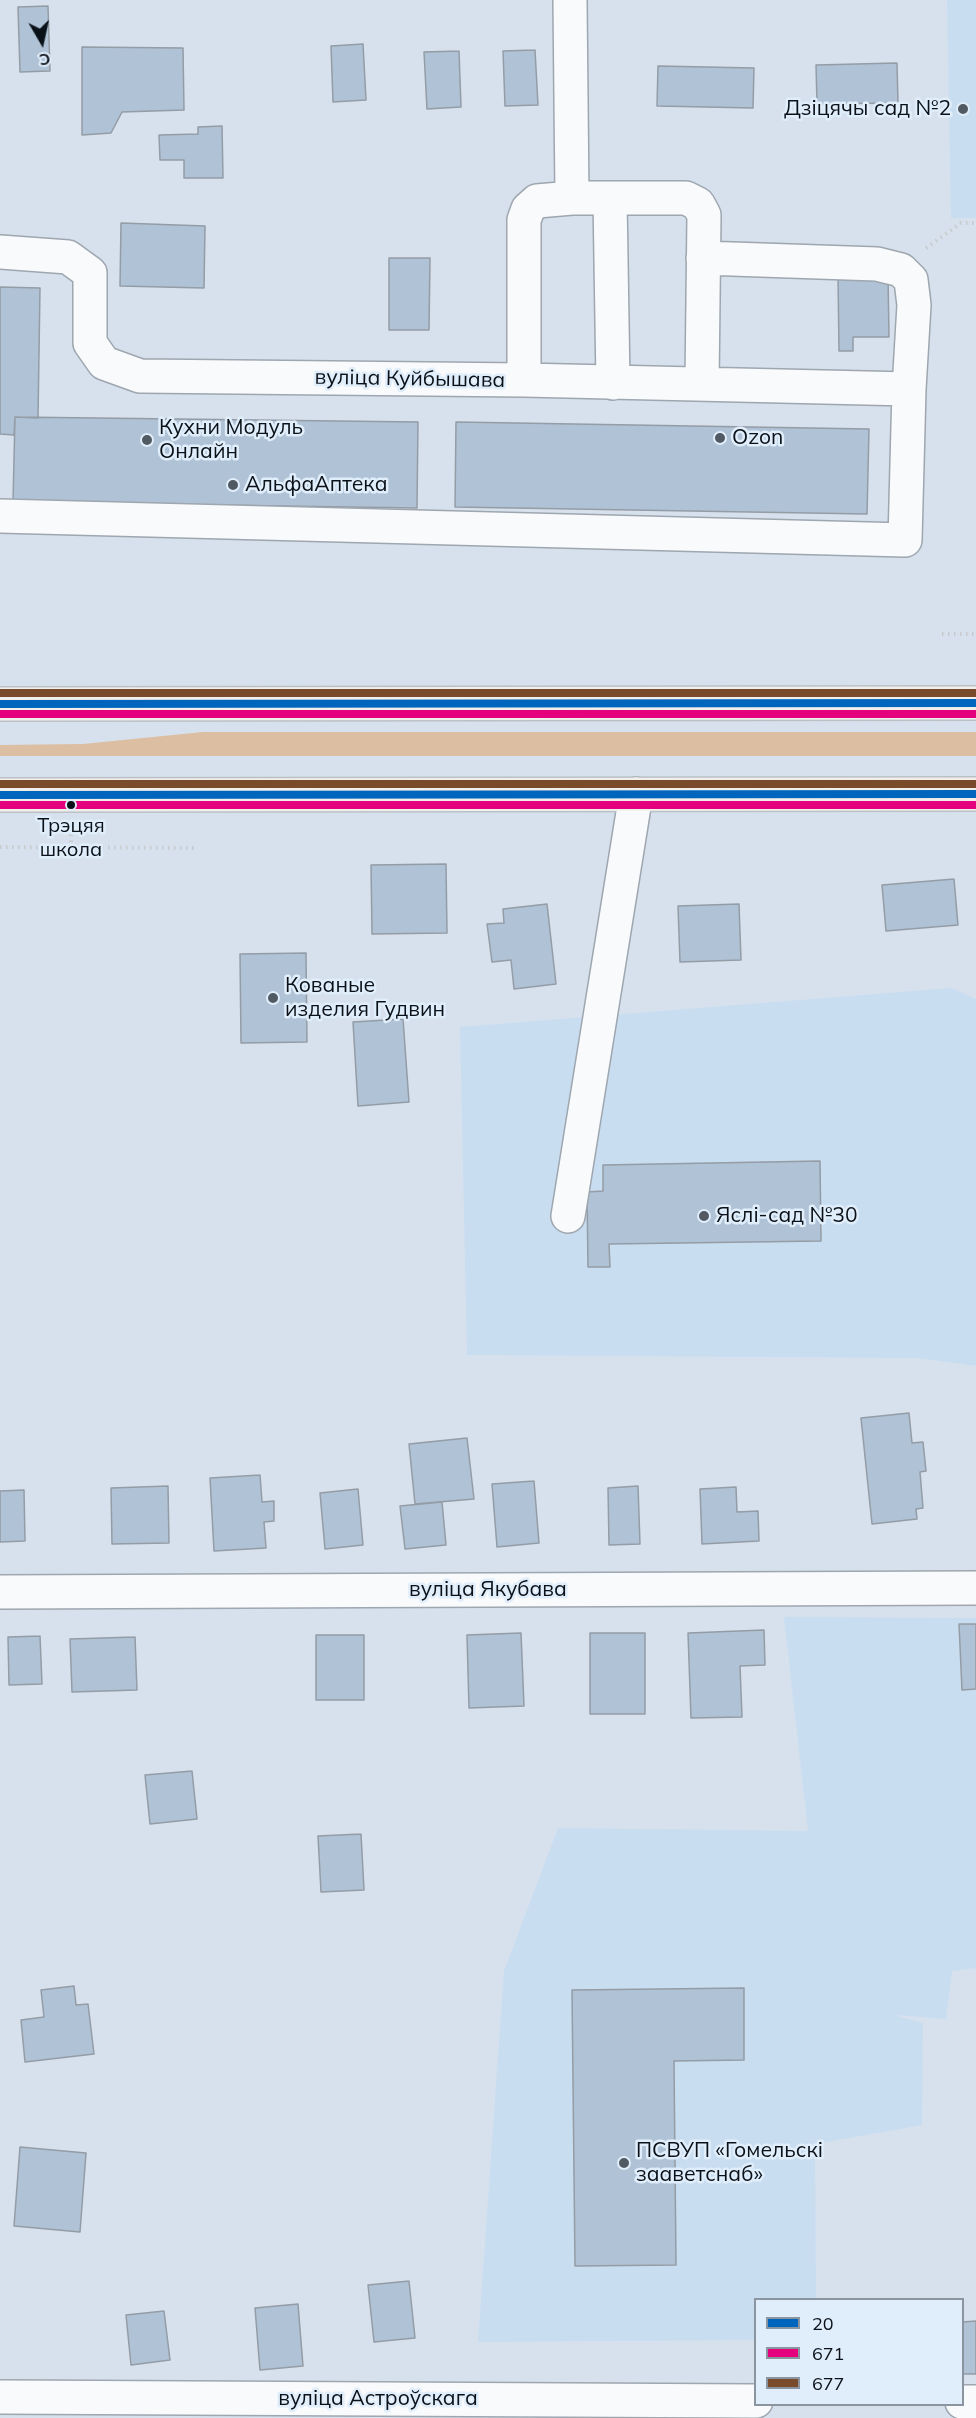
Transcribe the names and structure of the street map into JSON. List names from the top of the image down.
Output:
{
  "streets": {
    "street": ["вуліца Куйбышава", "вуліца Якубава", "вуліца Астроўскага"]
  },
  "places": [
    "Дзіцячы сад №2",
    "Ozon",
    "Кухни Модуль Онлайн",
    "АльфаАптека",
    "Трэцяя школа",
    "Кованые изделия Гудвин",
    "Яслі-сад №30",
    "ПСВУП «Гомельскі зааветснаб»"
  ],
  "lines": ["transit line 677", "transit line 20", "transit line 671"],
  "legend": ["20", "671", "677"],
  "north": "bottom"
}
